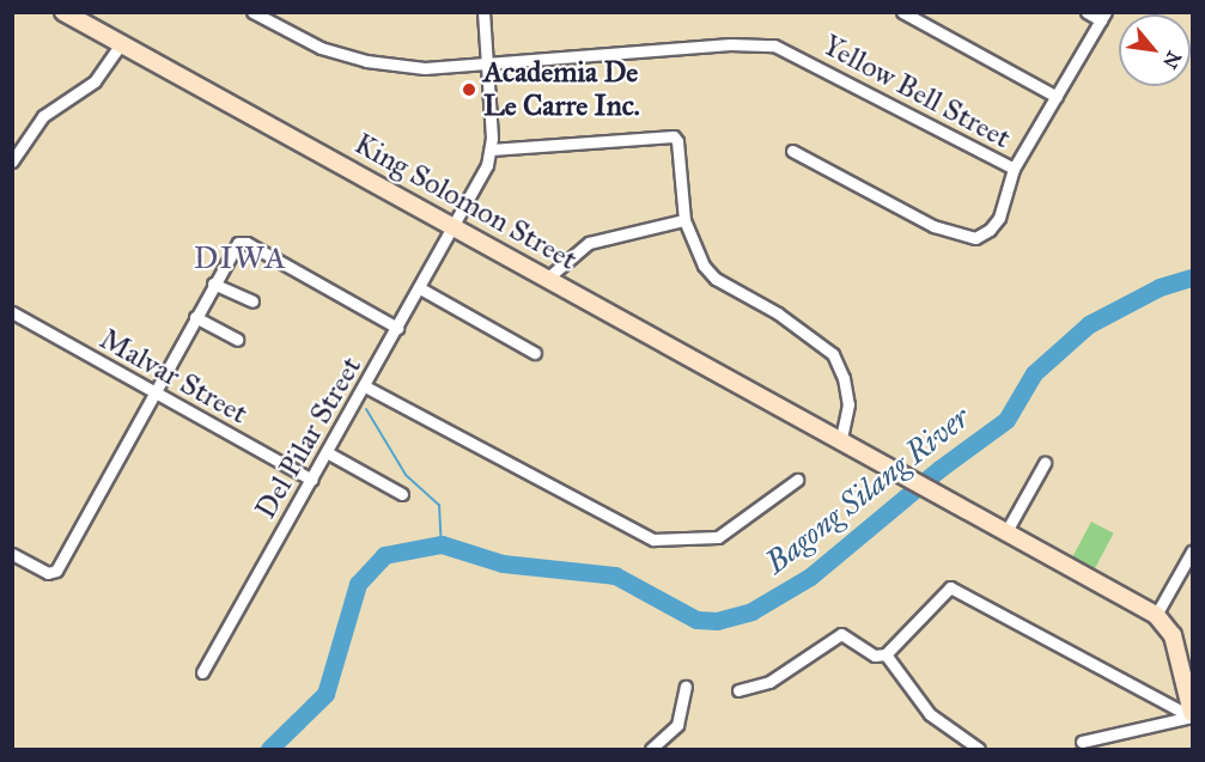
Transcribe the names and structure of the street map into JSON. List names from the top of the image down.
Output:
{
  "streets": {
    "street": [
      "Yellow Bell Street",
      "King Solomon Street",
      "Malvar Street",
      "Del Pilar Street"
    ]
  },
  "crossings": [
    ["King Solomon Street", "Del Pilar Street"],
    ["Malvar Street", "Del Pilar Street"]
  ],
  "districts": ["DIWA"],
  "water": ["Bagong Silang River"],
  "places": ["Academia De Le Carre Inc."],
  "north": "bottom right"
}
